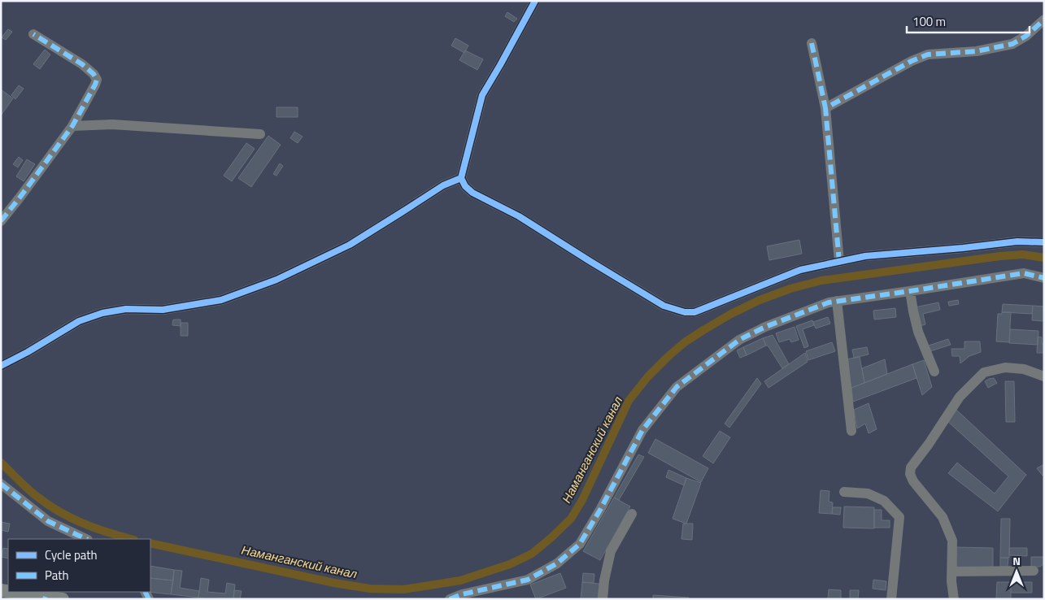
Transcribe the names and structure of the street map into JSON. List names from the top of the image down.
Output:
{
  "water": ["Наманганский канал"],
  "legend": ["Cycle path", "Path"],
  "scale_bar": "100 m",
  "north": "top"
}
